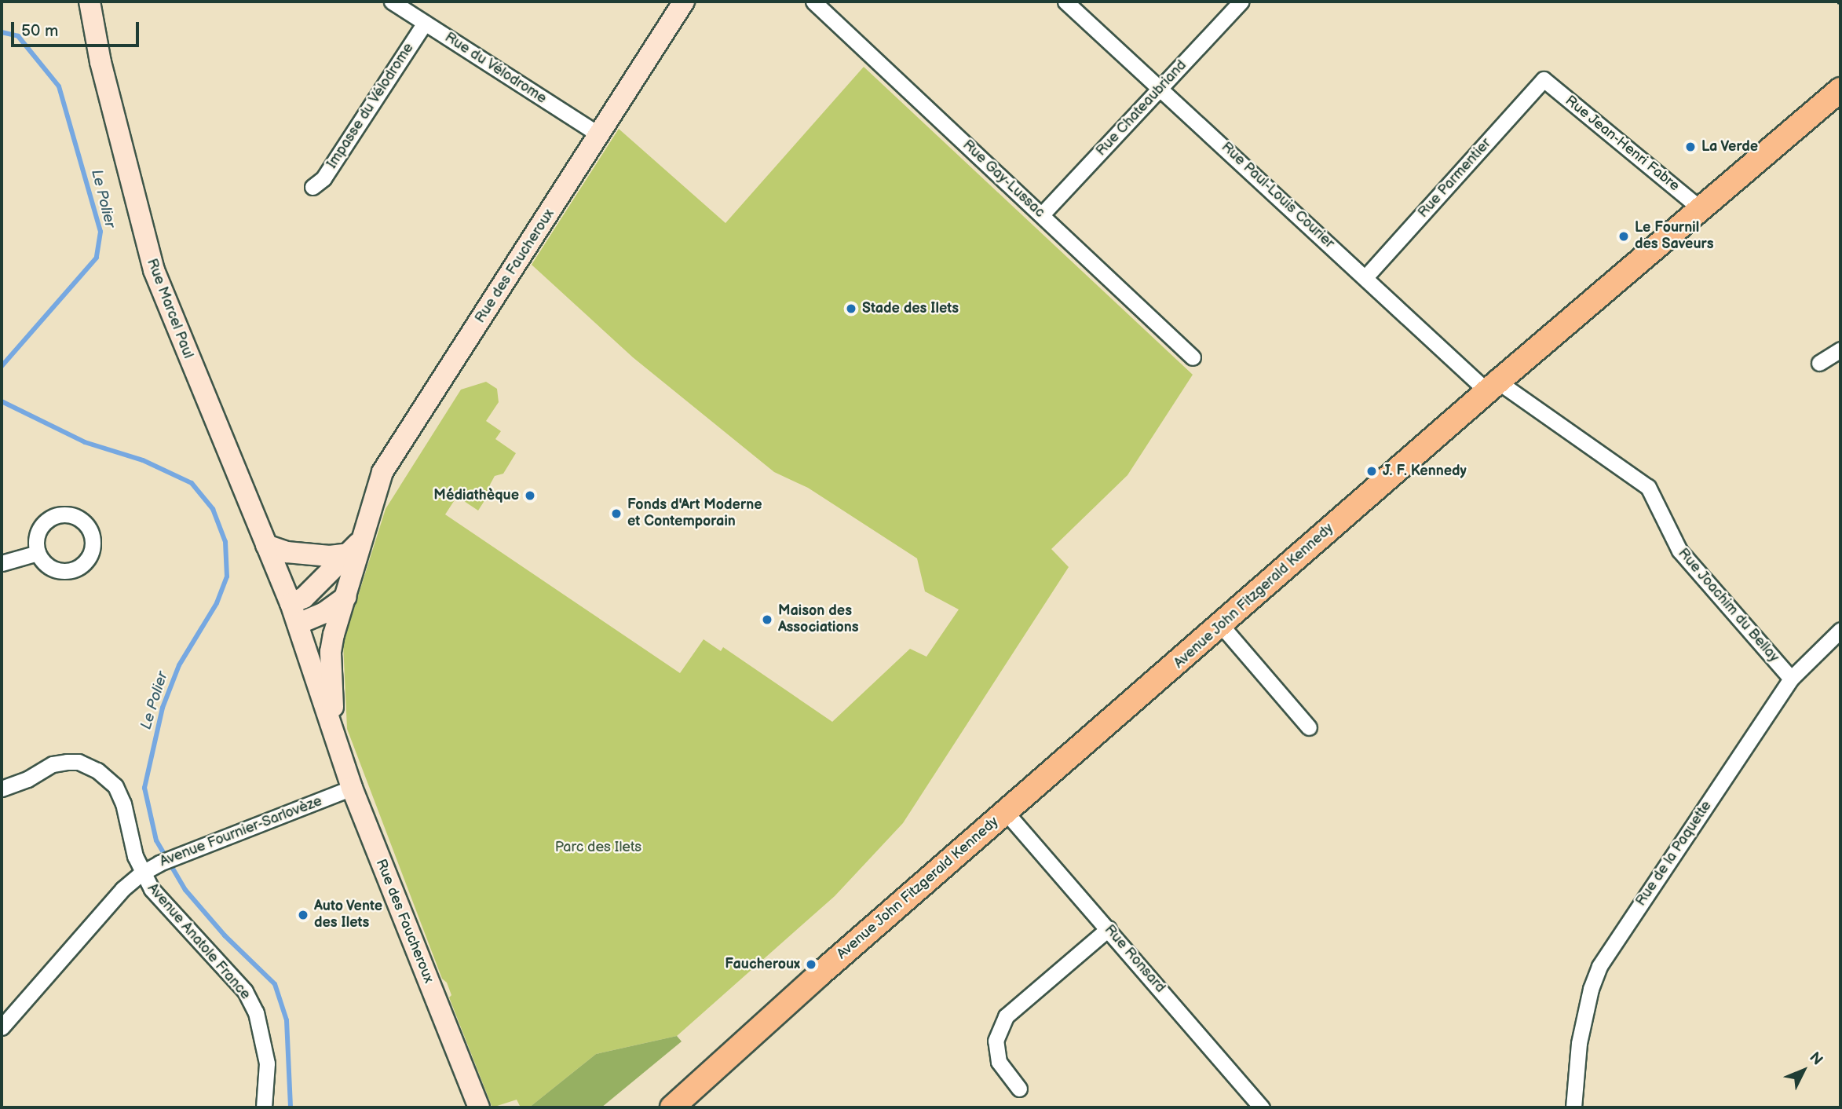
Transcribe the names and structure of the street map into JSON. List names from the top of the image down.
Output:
{
  "streets": {
    "main road": ["Avenue John Fitzgerald Kennedy"],
    "street": [
      "Rue du Vélodrome",
      "Impasse du Vélodrome",
      "Rue Chateaubriand",
      "Rue Jean-Henri Fabre",
      "Rue Parmentier",
      "Rue Gay-Lussac",
      "Rue Paul-Louis Courier",
      "Rue des Faucheroux",
      "Rue Marcel Paul",
      "Rue Joachim du Bellay",
      "Avenue Fournier-Sarlovèze",
      "Rue de la Paquette",
      "Avenue Anatole France",
      "Rue Ronsard"
    ]
  },
  "crossings": [
    ["Rue du Vélodrome", "Impasse du Vélodrome"],
    ["Rue du Vélodrome", "Rue des Faucheroux"],
    ["Rue Chateaubriand", "Rue Gay-Lussac"],
    ["Rue Chateaubriand", "Rue Paul-Louis Courier"],
    ["Rue Jean-Henri Fabre", "Rue Parmentier"],
    ["Rue Jean-Henri Fabre", "Avenue John Fitzgerald Kennedy"],
    ["Rue Parmentier", "Rue Paul-Louis Courier"],
    ["Rue Paul-Louis Courier", "Avenue John Fitzgerald Kennedy"],
    ["Rue Paul-Louis Courier", "Rue Joachim du Bellay"],
    ["Rue des Faucheroux", "Rue Marcel Paul"],
    ["Rue des Faucheroux", "Avenue Fournier-Sarlovèze"],
    ["Avenue John Fitzgerald Kennedy", "Rue Joachim du Bellay"],
    ["Avenue John Fitzgerald Kennedy", "Rue Ronsard"],
    ["Rue Joachim du Bellay", "Rue de la Paquette"],
    ["Avenue Fournier-Sarlovèze", "Avenue Anatole France"]
  ],
  "water": ["Le Polier"],
  "parks": ["Parc des Ilets"],
  "places": [
    "La Verde",
    "Le Fournil des Saveurs",
    "Stade des Ilets",
    "J. F. Kennedy",
    "Médiathèque",
    "Fonds d'Art Moderne et Contemporain",
    "Maison des Associations",
    "Auto Vente des Ilets",
    "Faucheroux"
  ],
  "scale_bar": "50 m",
  "north": "top right"
}
